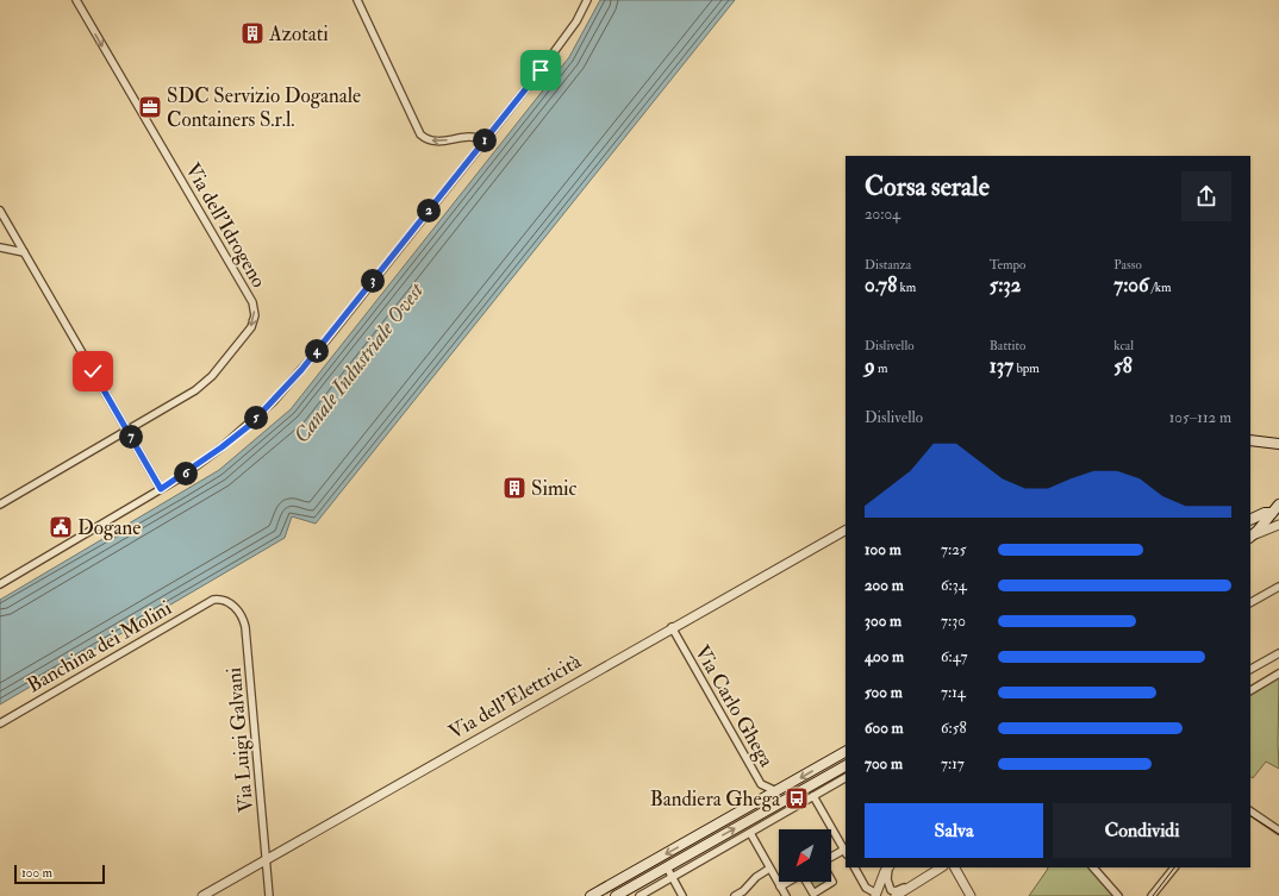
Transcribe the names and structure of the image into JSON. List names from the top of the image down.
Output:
{
  "streets": {
    "street": [
      "Via dell'Idrogeno",
      "Banchina dei Molini",
      "Via dell'Elettricità",
      "Via Carlo Ghega",
      "Via Luigi Galvani"
    ]
  },
  "crossings": [
    ["Banchina dei Molini", "Via Luigi Galvani"],
    ["Via dell'Elettricità", "Via Carlo Ghega"],
    ["Via dell'Elettricità", "Via Luigi Galvani"]
  ],
  "one_way": ["Via dell'Idrogeno"],
  "water": ["Canale Industriale Ovest"],
  "places": {
    "building": ["Azotati", "Simic"],
    "office": ["SDC Servizio Doganale Containers S.r.l."],
    "public building": ["Dogane"],
    "bus stop": ["Bandiera Ghega"]
  },
  "scale_bar": "100 m",
  "north": "bottom left",
  "page": {
    "pins": [
      "1",
      "2",
      "3",
      "4",
      "5",
      "7",
      "6"
    ],
    "heading": ["Corsa serale", "20:04"],
    "stats": [
      ["Distanza", "0.78 km"],
      ["Tempo", "5:32"],
      ["Passo", "7:06 /km"],
      ["Dislivello", "9 m"],
      ["Battito", "137 bpm"],
      ["kcal", "58"]
    ],
    "chart": ["Dislivello", "105–112 m"],
    "list": [
      {
        "name": "100 m",
        "note": "7:25"
      },
      {
        "name": "200 m",
        "note": "6:34"
      },
      {
        "name": "300 m",
        "note": "7:30"
      },
      {
        "name": "400 m",
        "note": "6:47"
      },
      {
        "name": "500 m",
        "note": "7:14"
      },
      {
        "name": "600 m",
        "note": "6:58"
      },
      {
        "name": "700 m",
        "note": "7:17"
      }
    ],
    "buttons": ["Salva", "Condividi"],
    "scale": "100 m"
  }
}
